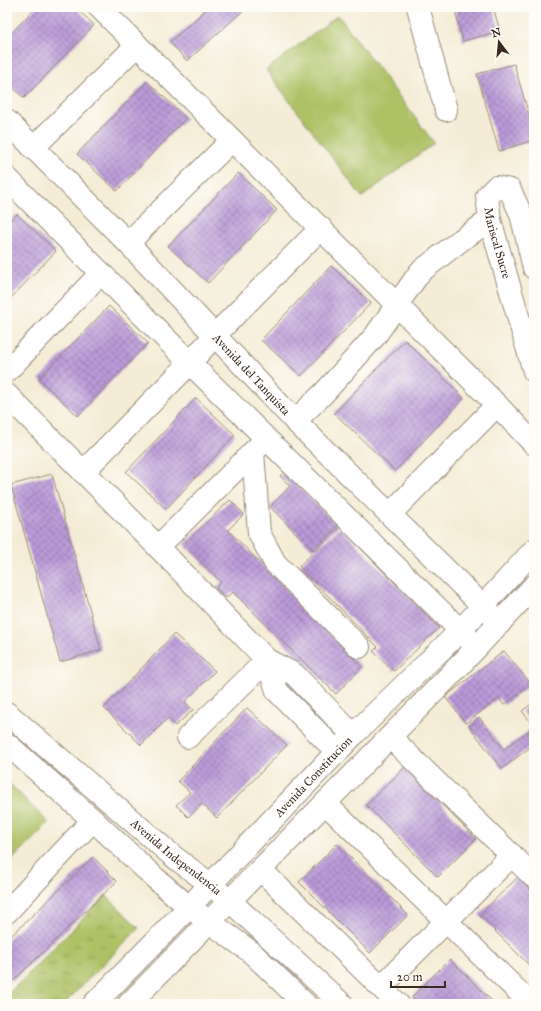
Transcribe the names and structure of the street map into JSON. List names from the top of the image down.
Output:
{
  "streets": {
    "lane": [
      "Mariscal Sucre",
      "Avenida del Tanquista",
      "Avenida Constitucion",
      "Avenida Independencia"
    ]
  },
  "crossings": [
    ["Avenida del Tanquista", "Avenida Constitucion"],
    ["Avenida Constitucion", "Avenida Independencia"]
  ],
  "scale_bar": "20 m",
  "north": "top"
}
